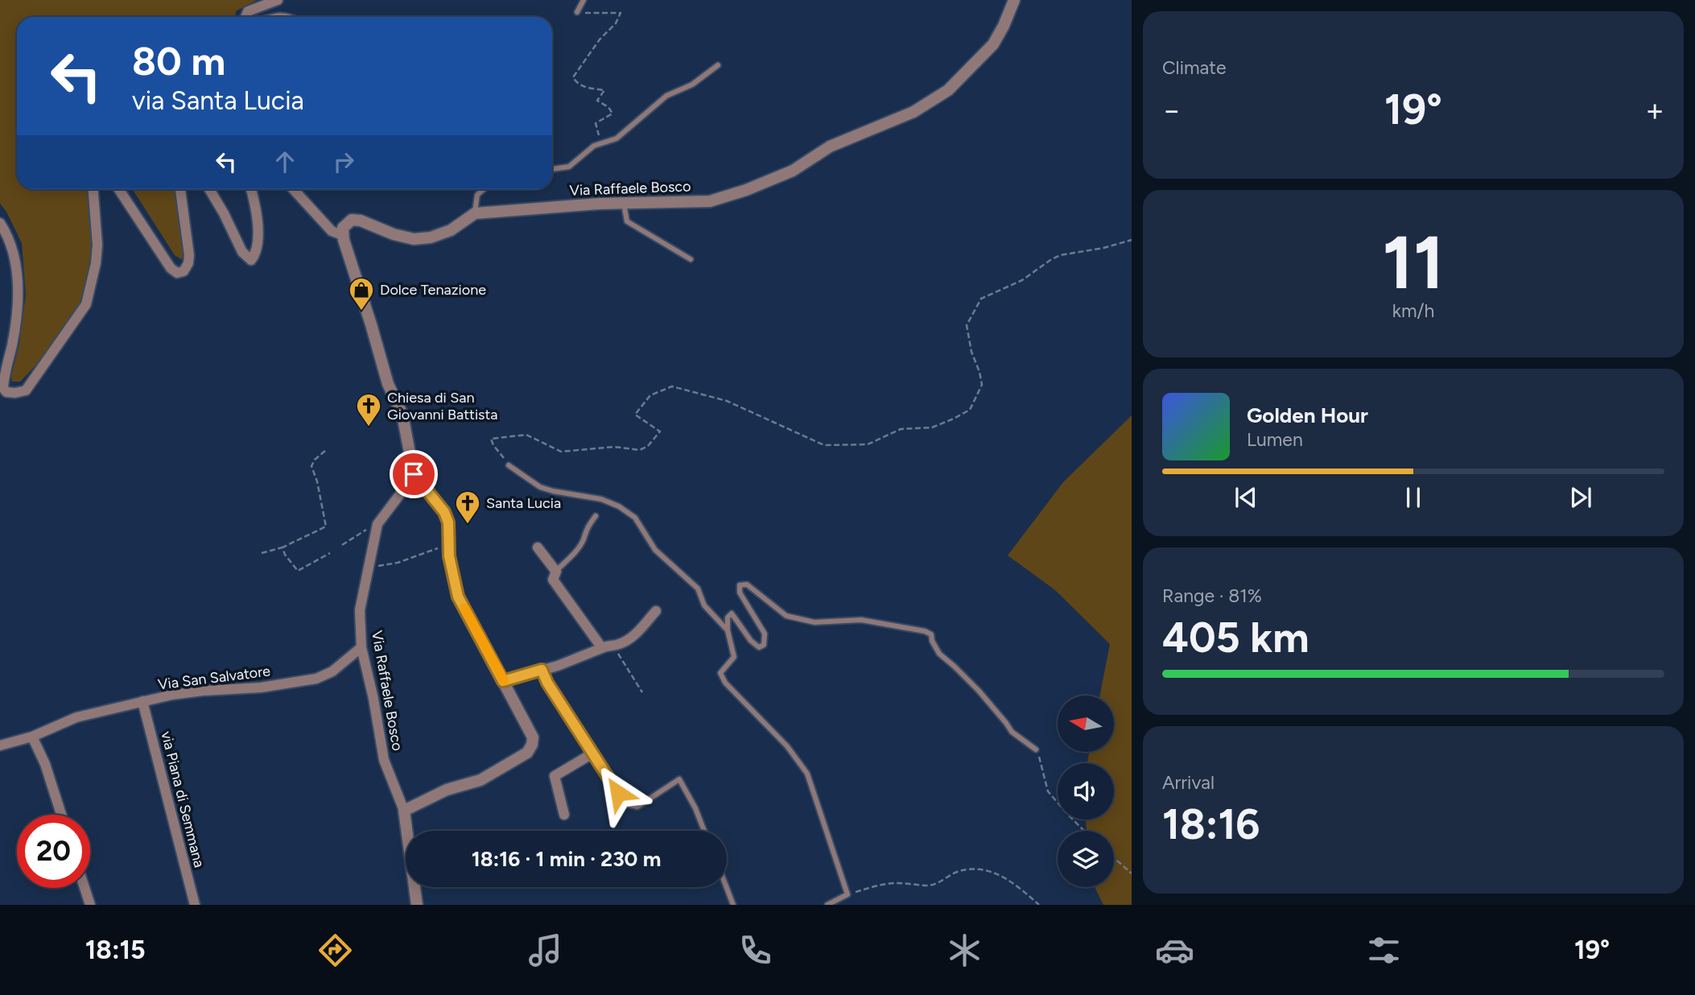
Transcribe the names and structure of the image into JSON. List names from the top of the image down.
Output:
{
  "streets": {
    "street": ["Via Raffaele Bosco", "Via San Salvatore", "via Piana di Semmana"]
  },
  "crossings": [
    ["Via Raffaele Bosco", "Via San Salvatore"],
    ["Via San Salvatore", "via Piana di Semmana"]
  ],
  "places": {
    "shop": ["Dolce Tenazione"],
    "church": ["Chiesa di San Giovanni Battista", "Santa Lucia"]
  },
  "north": "left",
  "page": {
    "tile": [
      "Climate",
      ["11", "km/h"],
      ["Range · 81%", "405 km"],
      ["Arrival", "18:16"]
    ],
    "turn": ["80 m", "via Santa Lucia"],
    "heat": ["−", "19°", "+"],
    "song": ["Golden Hour", "Lumen"],
    "limit": "20",
    "trip": "18:16 · 1 min · 230 m",
    "tabs": ["18:15", "19°"]
  }
}
